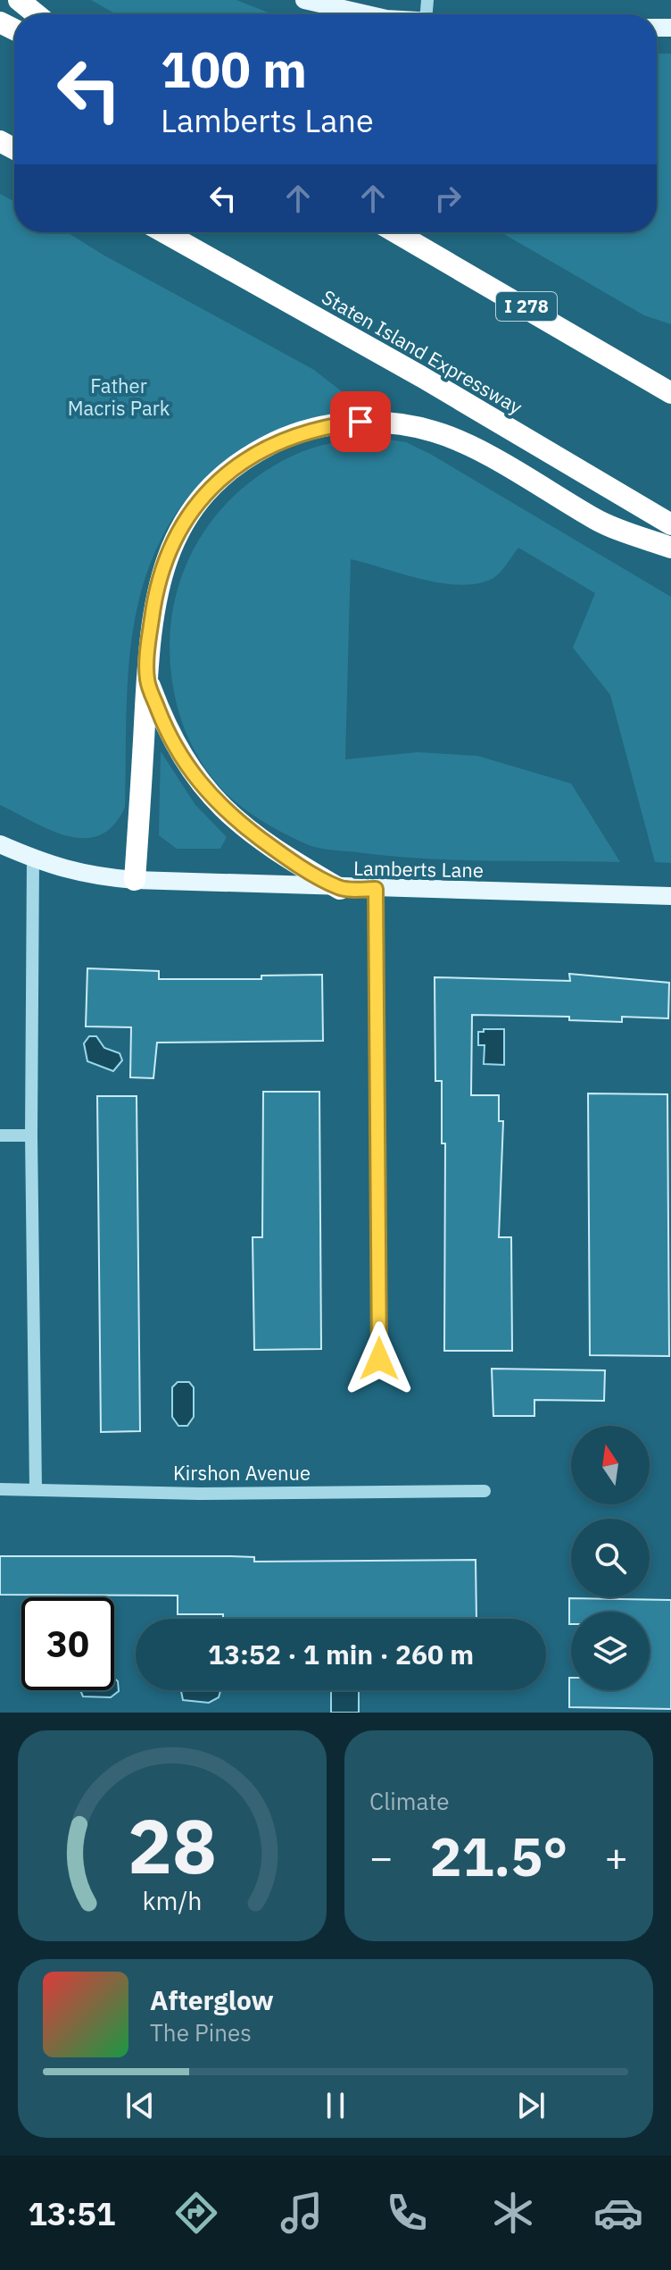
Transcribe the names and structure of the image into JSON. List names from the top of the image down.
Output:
{
  "streets": {
    "highway": ["I 278", "Staten Island Expressway"],
    "main road": ["Lamberts Lane"],
    "street": ["Kirshon Avenue"]
  },
  "parks": ["Father Macris Park"],
  "north": "top",
  "page": {
    "turn": ["100 m", "Lamberts Lane"],
    "limit": "30",
    "trip": "13:52 · 1 min · 260 m",
    "tile": "Climate",
    "heat": ["−", "21.5°", "+"],
    "song": ["Afterglow", "The Pines"],
    "tabs": "13:51",
    "gauge": ["28", "km/h"]
  }
}
